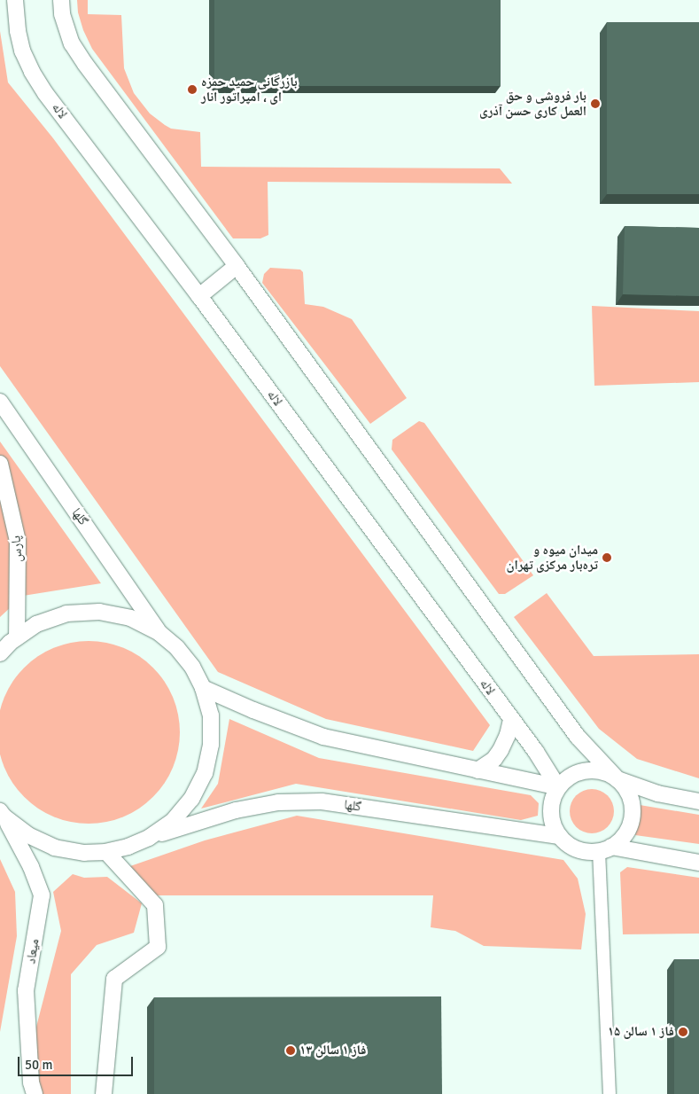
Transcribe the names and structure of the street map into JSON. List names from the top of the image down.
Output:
{
  "streets": {
    "street": [
      "لاله",
      "گلها",
      "پارس",
      "میعاد"
    ]
  },
  "crossings": [
    ["لاله", "گلها"]
  ],
  "places": [
    "بازرگانی حمید حمزه ای ، امپراتور انار",
    "بار فروشی و حق العمل کاری حسن آذری",
    "میدان میوه و تره‌بار مرکزی تهران",
    "فاز ۱ سالن ۱۵",
    "فاز ۱ سالن ۱۳"
  ],
  "scale_bar": "50 m"
}
